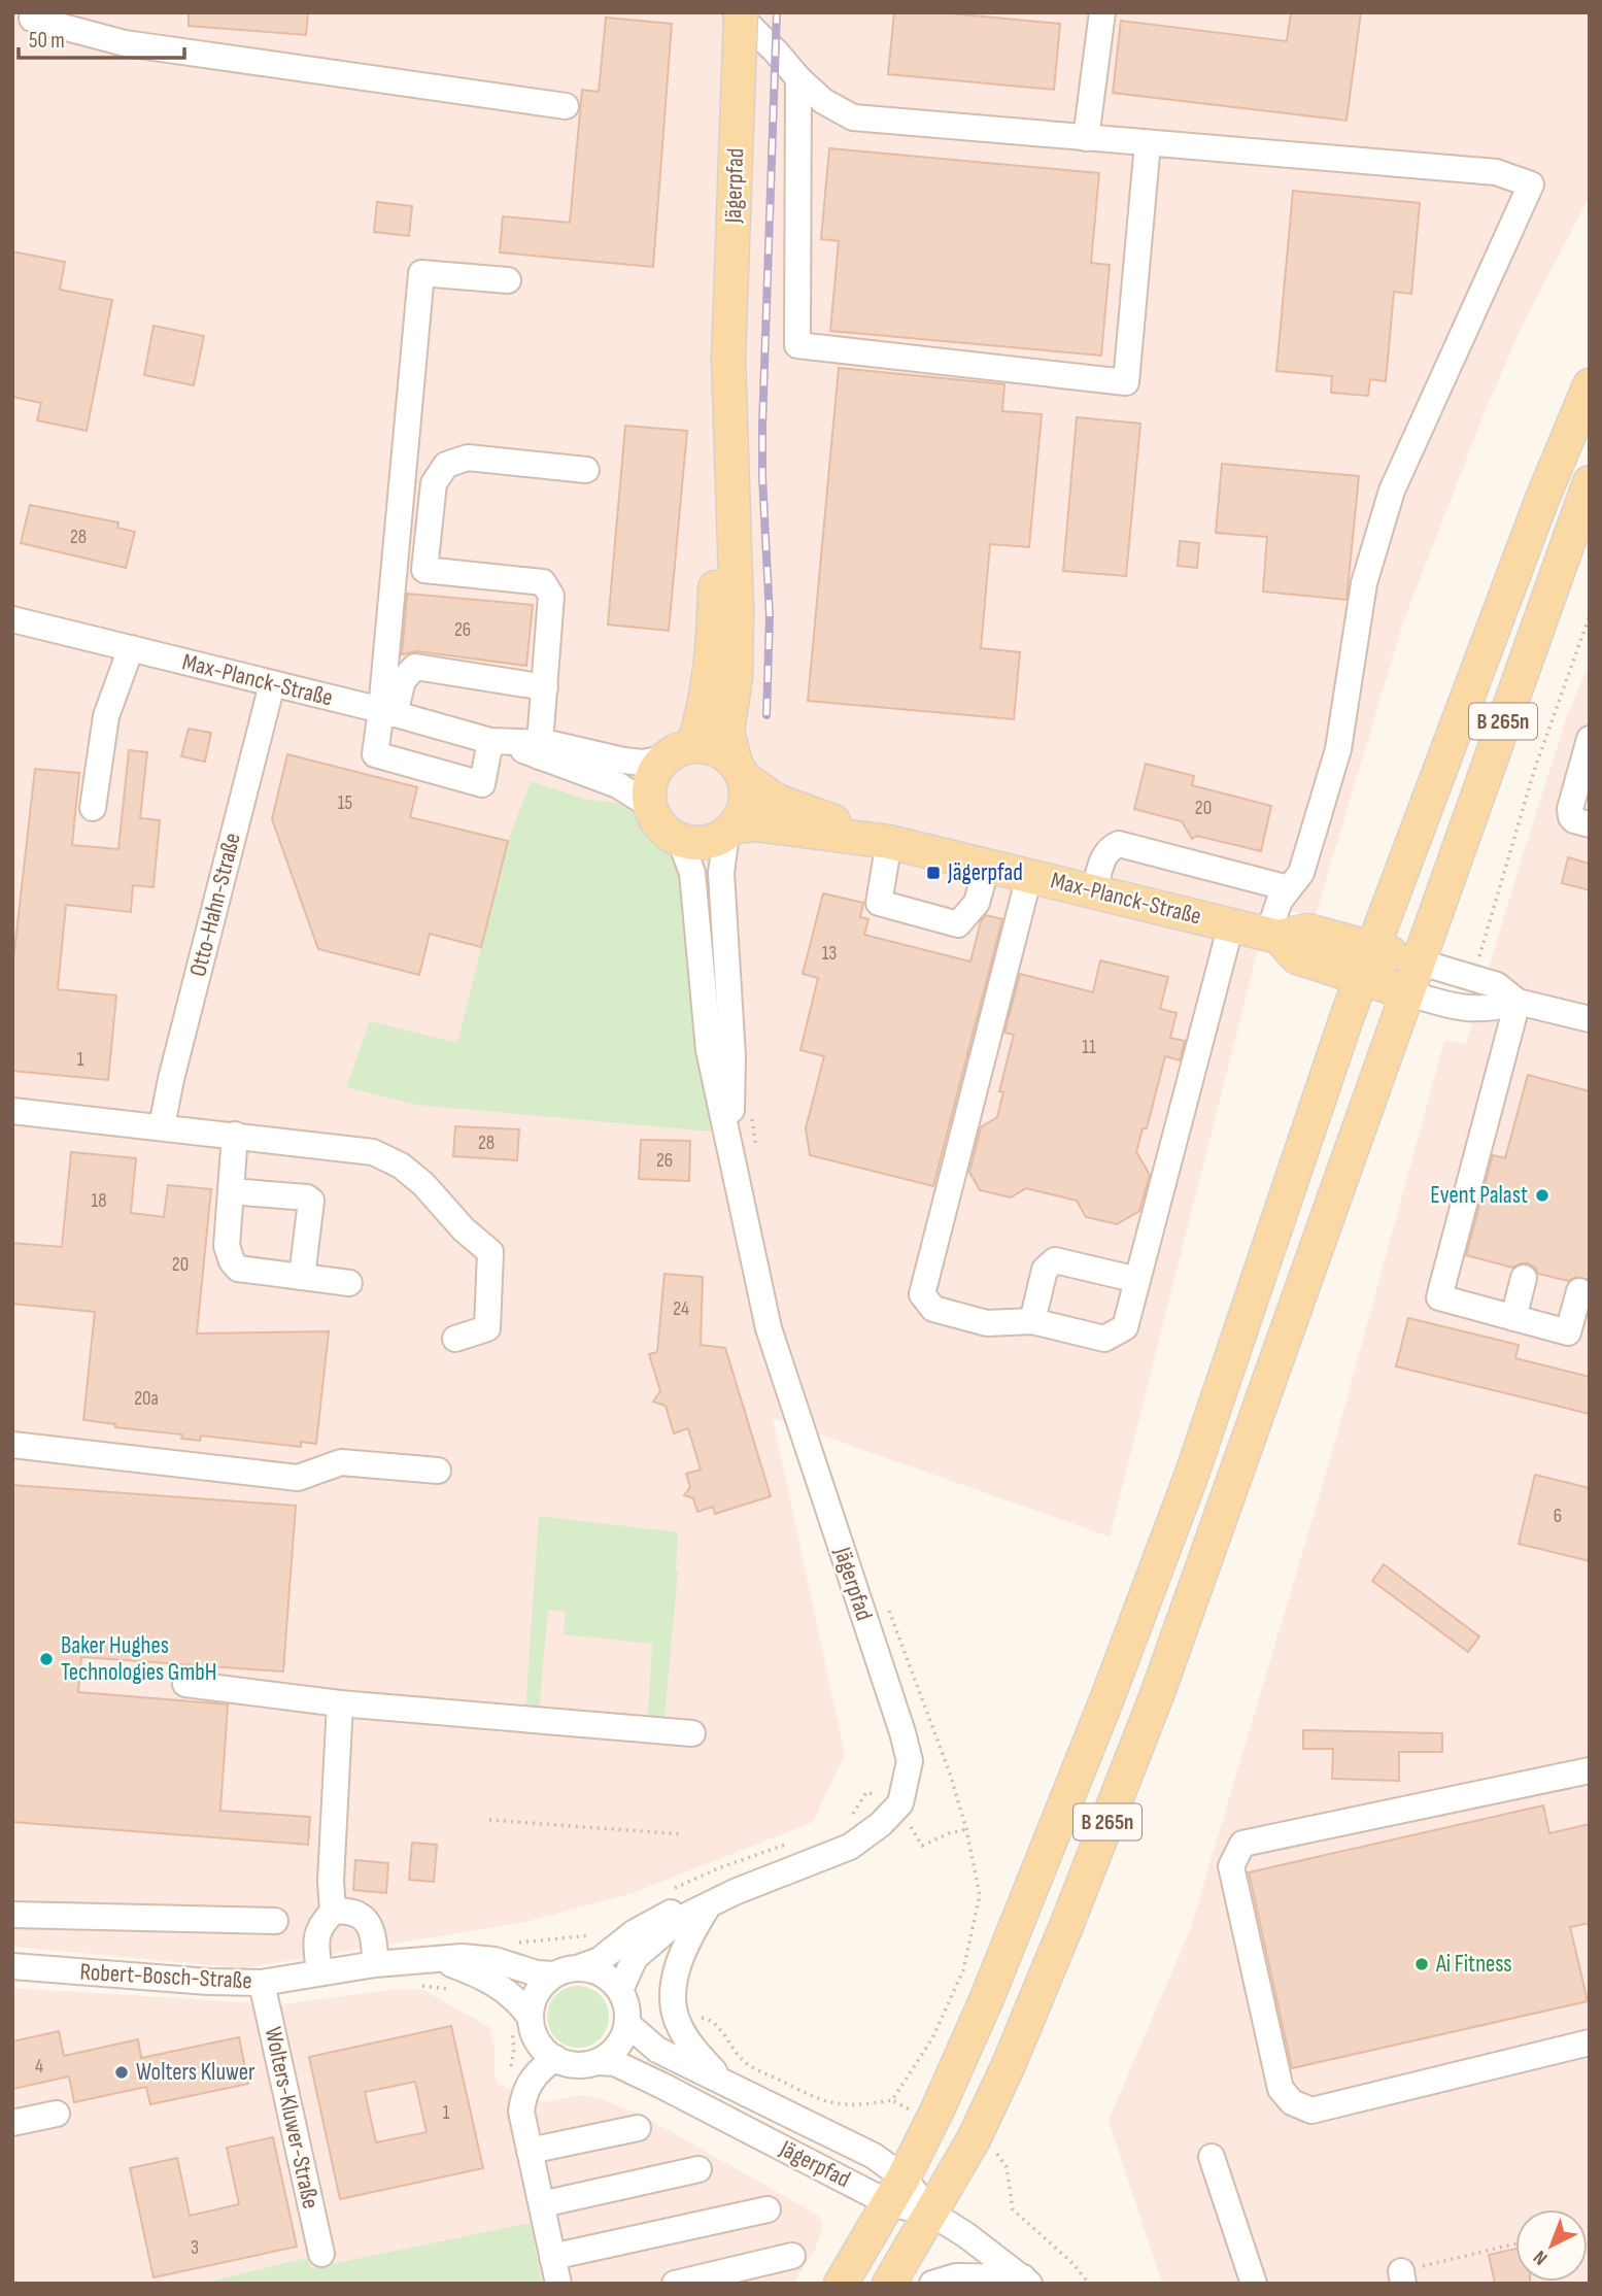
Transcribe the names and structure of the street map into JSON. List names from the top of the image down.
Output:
{
  "streets": {
    "main road": ["Jägerpfad", "Max-Planck-Straße", "B 265n"],
    "street": ["Otto-Hahn-Straße", "Robert-Bosch-Straße", "Wolters-Kluwer-Straße"]
  },
  "crossings": [
    ["Jägerpfad", "Max-Planck-Straße"],
    ["Jägerpfad", "B 265n"],
    ["Jägerpfad", "Robert-Bosch-Straße"],
    ["Max-Planck-Straße", "B 265n"],
    ["Max-Planck-Straße", "Otto-Hahn-Straße"],
    ["Robert-Bosch-Straße", "Wolters-Kluwer-Straße"]
  ],
  "places": {
    "transit": ["Jägerpfad"],
    "other": [
      "Event Palast",
      "Baker Hughes Technologies GmbH",
      "Ai Fitness",
      "Wolters Kluwer"
    ]
  },
  "house_numbers": [
    "28",
    "26",
    "15",
    "20",
    "13",
    "11",
    "1",
    "28",
    "26",
    "18",
    "20",
    "24",
    "20a",
    "6",
    "4",
    "1",
    "3"
  ],
  "scale_bar": "50 m",
  "north": "bottom left"
}
